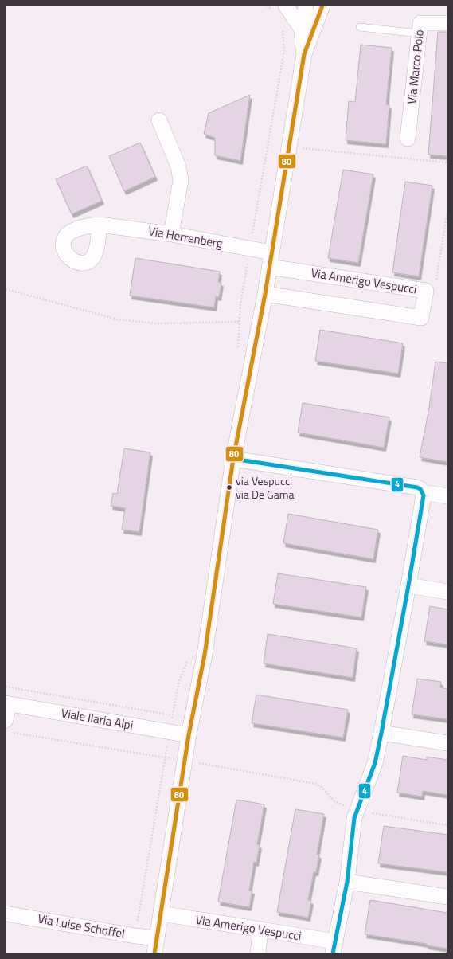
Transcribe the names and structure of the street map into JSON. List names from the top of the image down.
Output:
{
  "streets": {
    "street": [
      "Via Marco Polo",
      "Via Herrenberg",
      "Via Amerigo Vespucci",
      "Viale Ilaria Alpi",
      "Via Luise Schoffel"
    ]
  },
  "crossings": [
    ["Via Herrenberg", "Via Amerigo Vespucci"]
  ],
  "places": ["via Vespucci via De Gama"],
  "lines": ["transit line 80", "transit line 4"]
}
